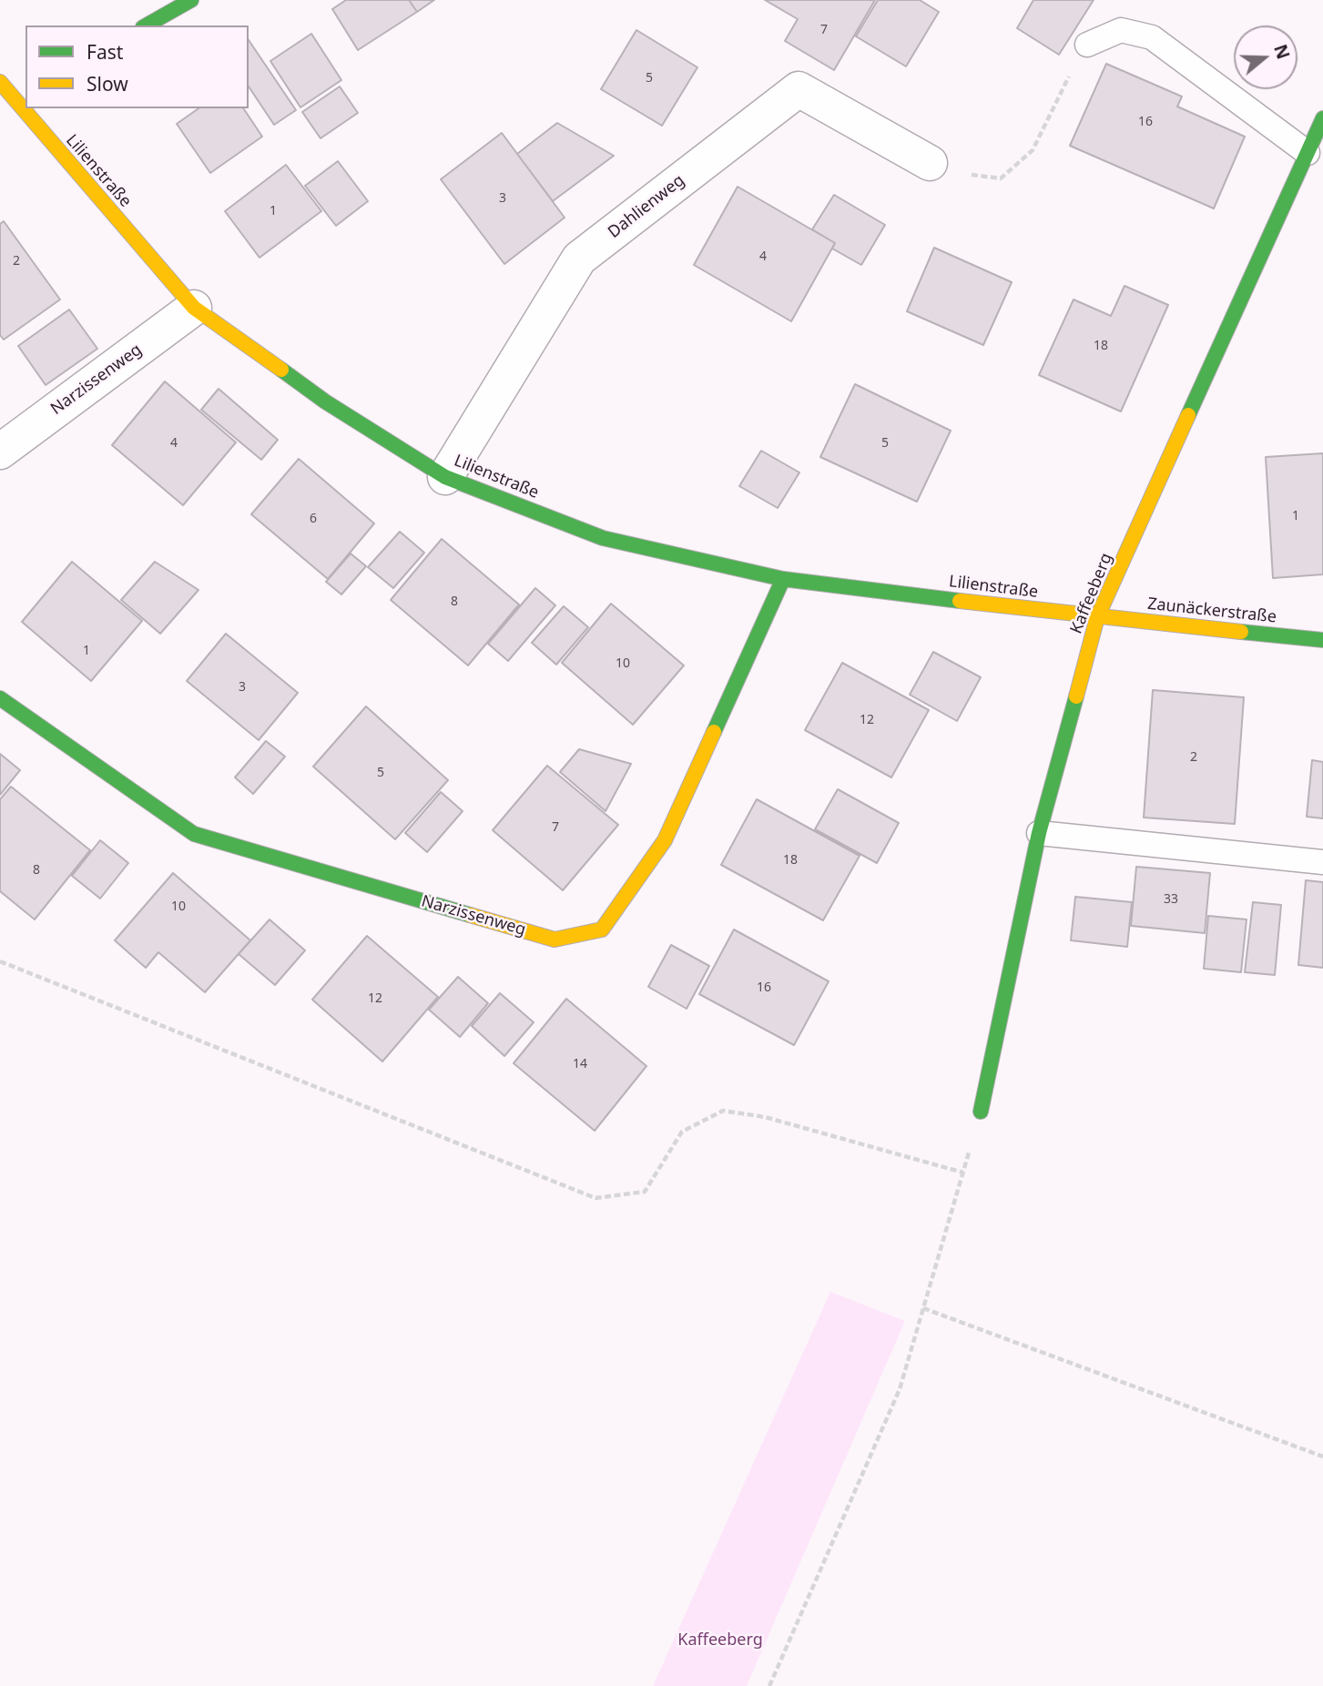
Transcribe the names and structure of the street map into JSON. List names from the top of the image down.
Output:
{
  "streets": {
    "street": [
      "Lilienstraße",
      "Dahlienweg",
      "Narzissenweg",
      "Kaffeeberg",
      "Zaunäckerstraße"
    ]
  },
  "crossings": [
    ["Lilienstraße", "Dahlienweg"],
    ["Lilienstraße", "Narzissenweg"],
    ["Lilienstraße", "Kaffeeberg"],
    ["Lilienstraße", "Zaunäckerstraße"],
    ["Kaffeeberg", "Zaunäckerstraße"]
  ],
  "parks": ["Kaffeeberg"],
  "house_numbers": [
    "7",
    "5",
    "16",
    "3",
    "1",
    "4",
    "2",
    "18",
    "4",
    "5",
    "1",
    "6",
    "8",
    "1",
    "10",
    "3",
    "12",
    "2",
    "5",
    "7",
    "18",
    "8",
    "33",
    "10",
    "16",
    "12",
    "14"
  ],
  "legend": ["Fast", "Slow"],
  "north": "right"
}
